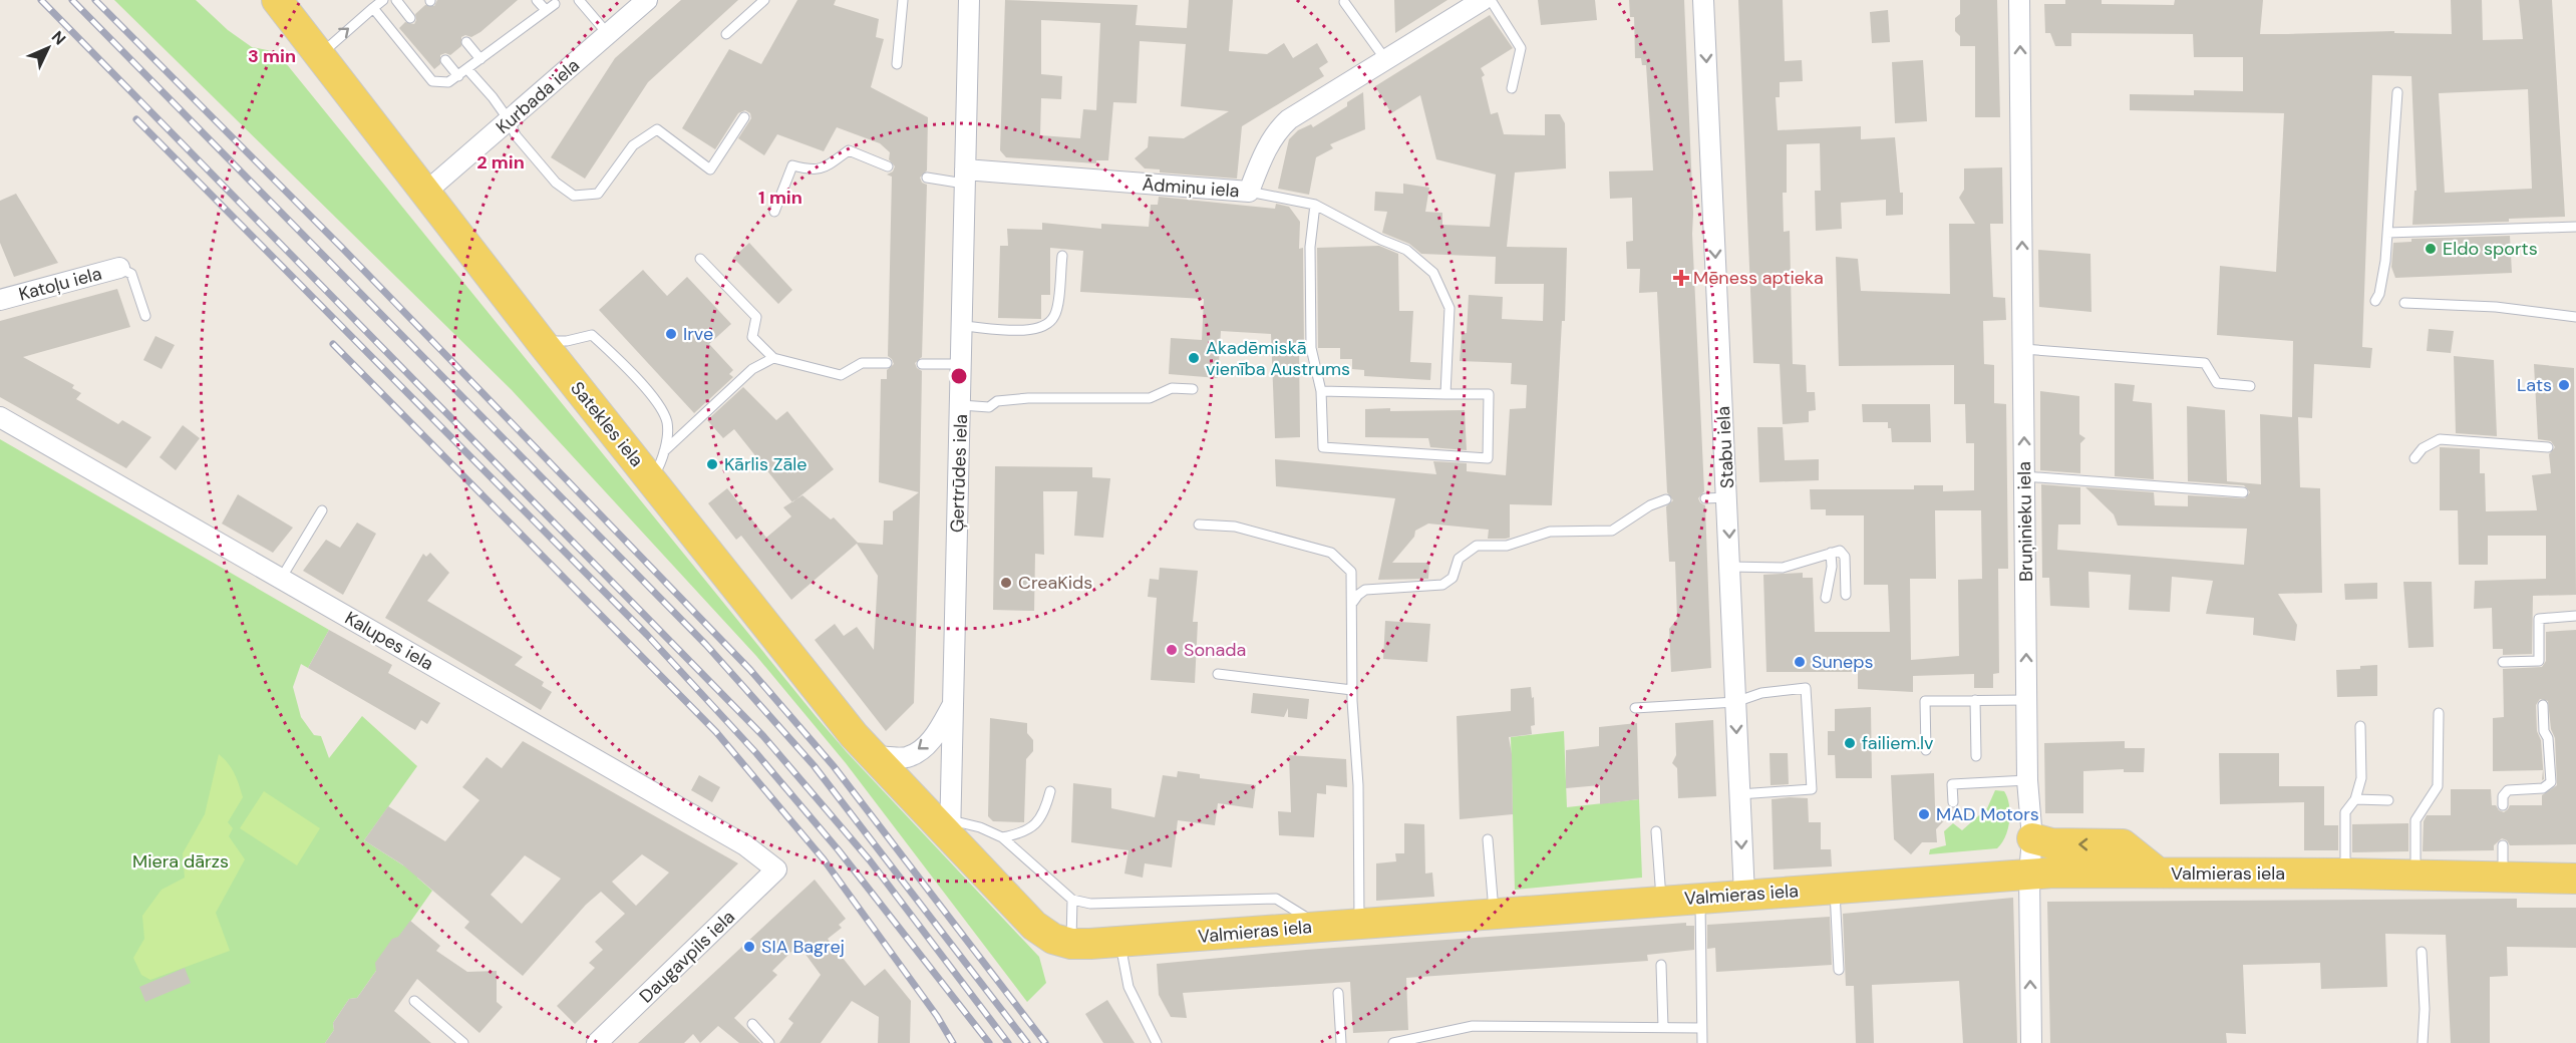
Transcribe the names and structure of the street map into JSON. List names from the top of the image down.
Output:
{
  "streets": {
    "main road": ["Satekles iela", "Valmieras iela"],
    "street": [
      "Kurbada iela",
      "Ādmiņu iela",
      "Katoļu iela",
      "Stabu iela",
      "Ģertrūdes iela",
      "Bruņinieku iela",
      "Kalupes iela",
      "Daugavpils iela"
    ]
  },
  "crossings": [
    ["Kurbada iela", "Satekles iela"],
    ["Ādmiņu iela", "Ģertrūdes iela"],
    ["Satekles iela", "Ģertrūdes iela"],
    ["Satekles iela", "Valmieras iela"],
    ["Stabu iela", "Valmieras iela"],
    ["Ģertrūdes iela", "Valmieras iela"],
    ["Bruņinieku iela", "Valmieras iela"],
    ["Kalupes iela", "Daugavpils iela"]
  ],
  "one_way": ["Stabu iela", "Bruņinieku iela"],
  "parks": ["Miera dārzs"],
  "places": {
    "other": [
      "Eldo sports",
      "Irve",
      "Akadēmiskā vienība Austrums",
      "Lats",
      "Kārlis Zāle",
      "CreaKids",
      "Sonada",
      "Suneps",
      "failiem.lv",
      "MAD Motors",
      "SIA Bagrej"
    ],
    "health": ["Mēness aptieka"]
  },
  "north": "top right",
  "rings": ["3 min", "2 min", "1 min"]
}
